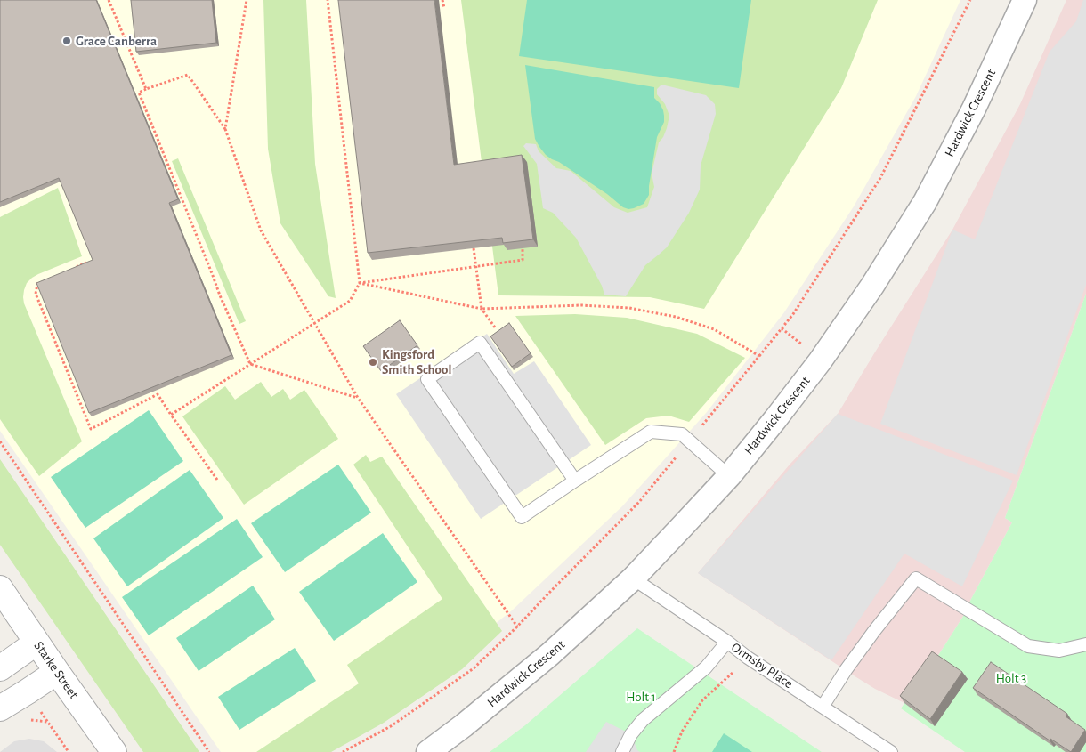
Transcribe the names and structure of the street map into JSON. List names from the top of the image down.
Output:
{
  "streets": {
    "street": ["Hardwick Crescent", "Starke Street"],
    "lane": ["Ormsby Place"]
  },
  "crossings": [
    ["Hardwick Crescent", "Ormsby Place"]
  ],
  "parks": ["Holt 3", "Holt 1"],
  "places": ["Grace Canberra", "Kingsford Smith School"]
}
